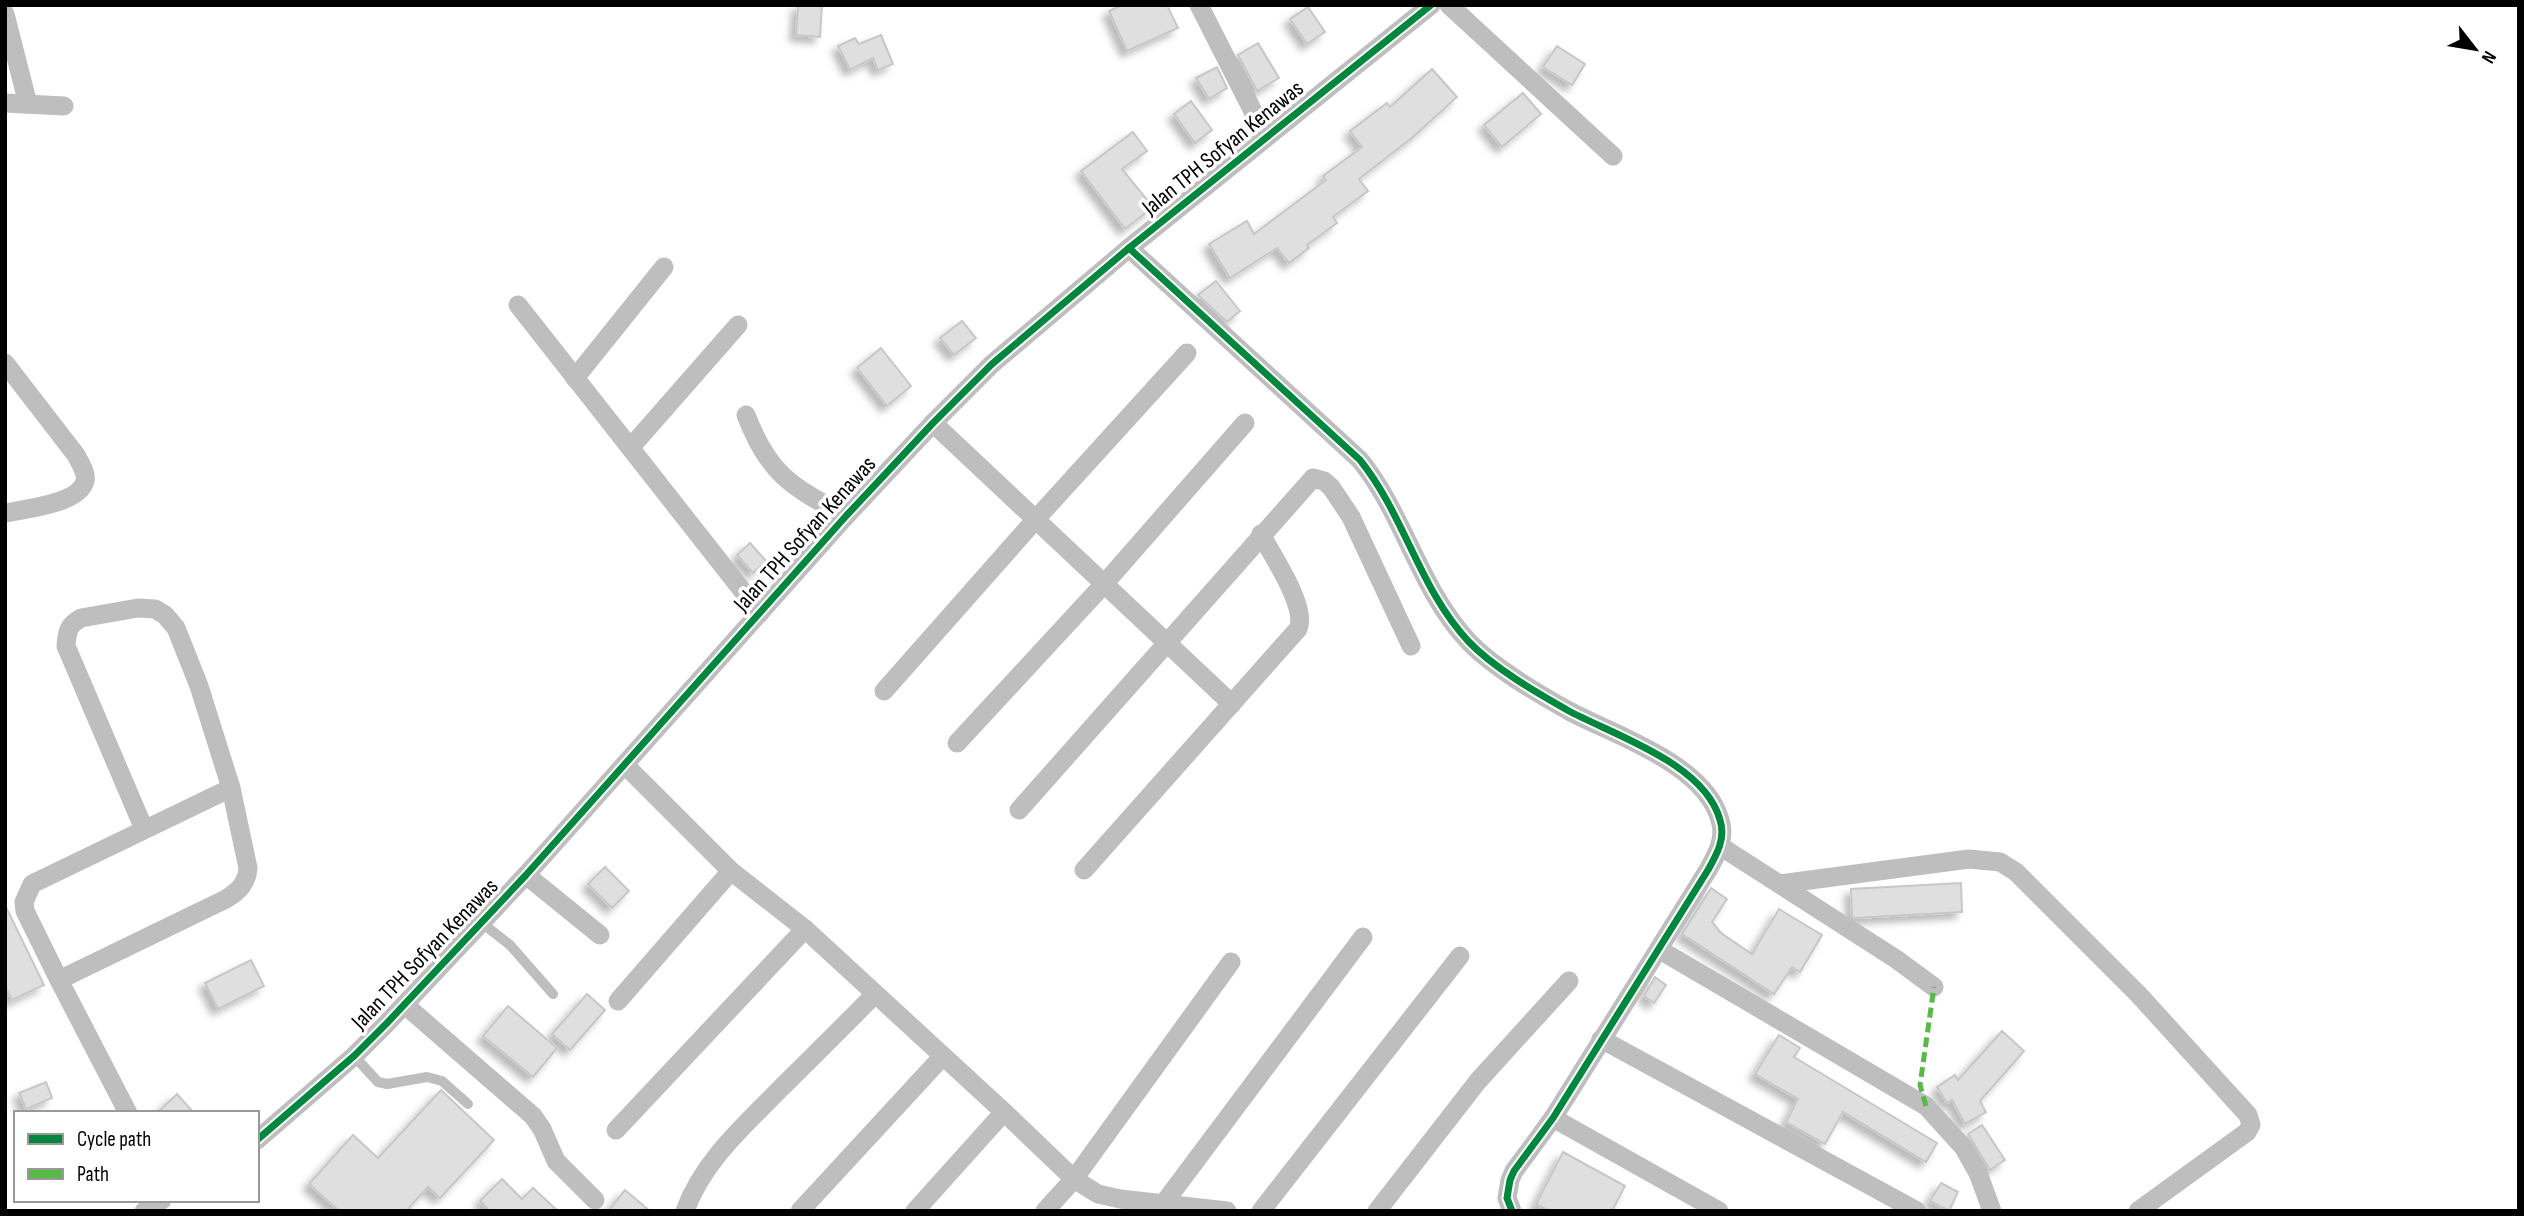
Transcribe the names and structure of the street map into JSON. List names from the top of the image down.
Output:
{
  "streets": {
    "street": ["Jalan TPH Sofyan Kenawas"]
  },
  "legend": ["Cycle path", "Path"],
  "north": "bottom right"
}
